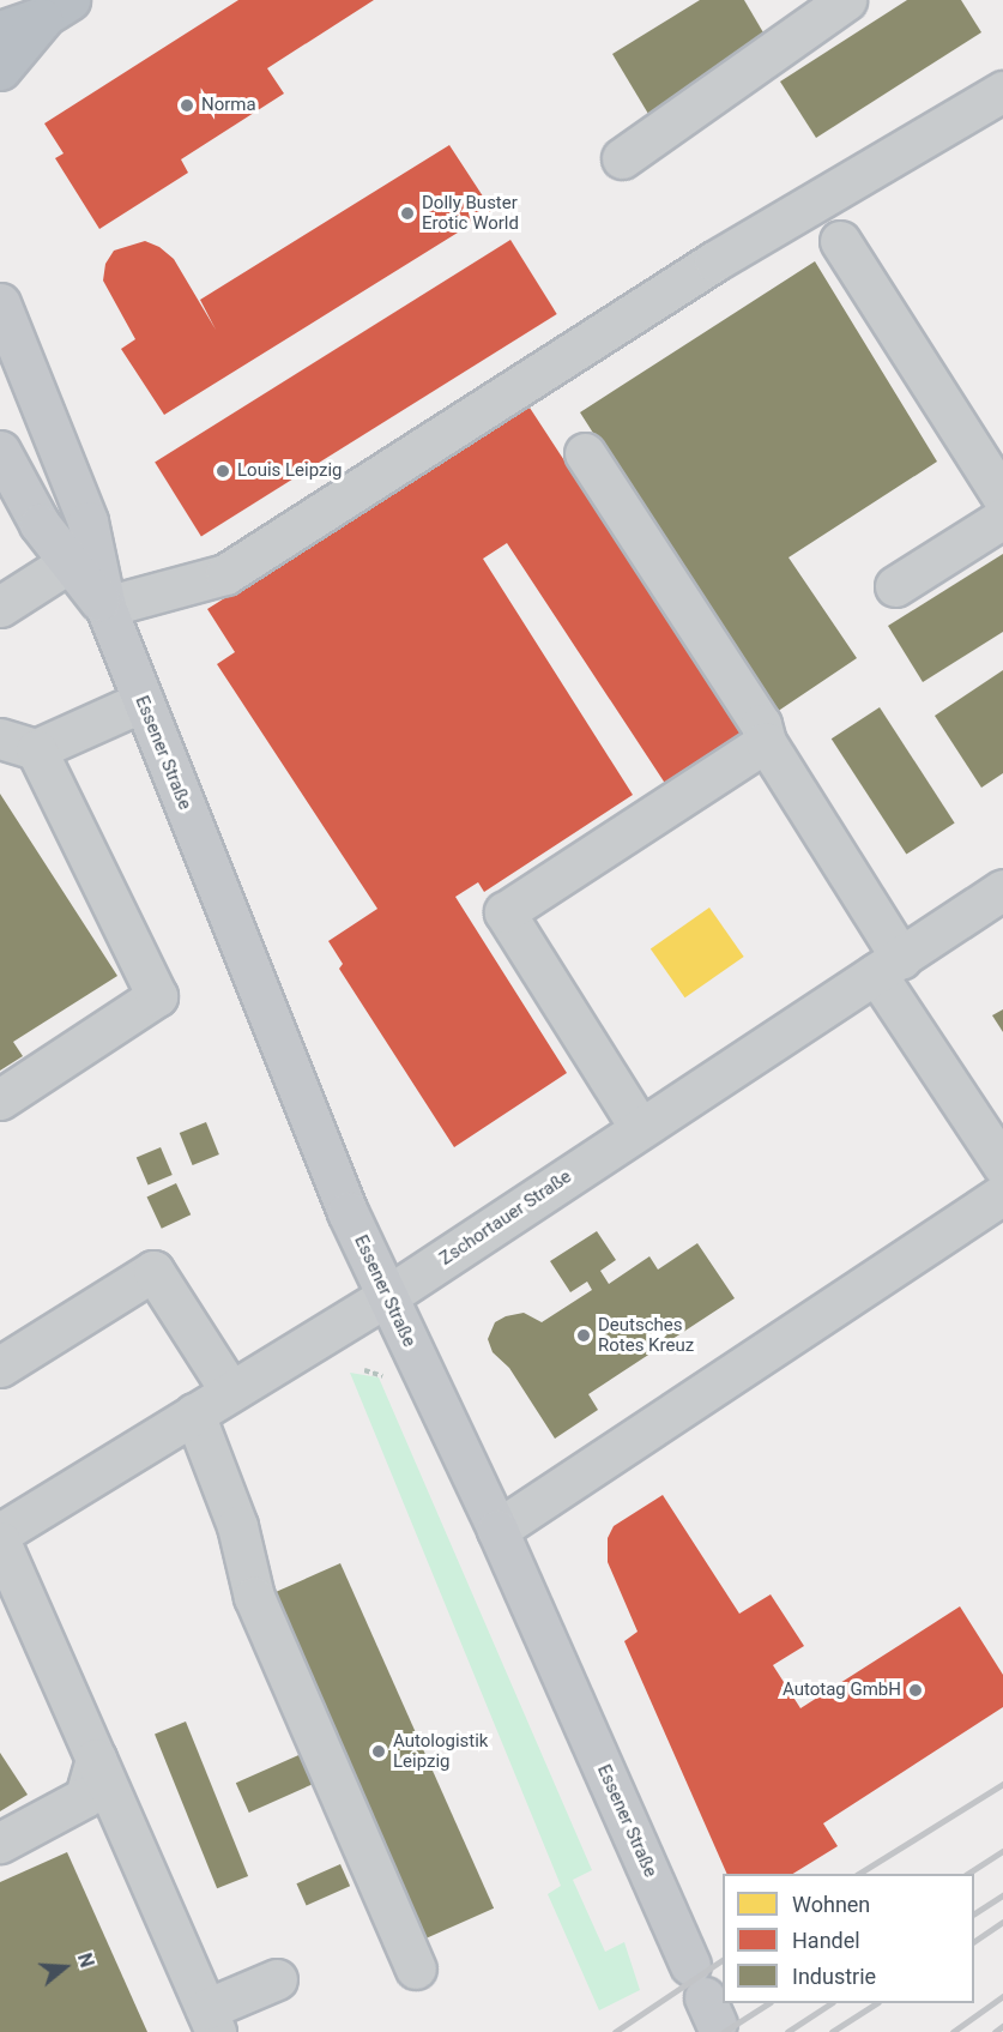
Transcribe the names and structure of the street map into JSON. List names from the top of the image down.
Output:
{
  "streets": {
    "main road": ["Essener Straße"],
    "street": ["Zschortauer Straße"]
  },
  "crossings": [
    ["Essener Straße", "Zschortauer Straße"]
  ],
  "places": [
    "Norma",
    "Dolly Buster Erotic World",
    "Louis Leipzig",
    "Deutsches Rotes Kreuz",
    "Autotag GmbH",
    "Autologistik Leipzig"
  ],
  "legend": ["Wohnen", "Handel", "Industrie"],
  "north": "right"
}
